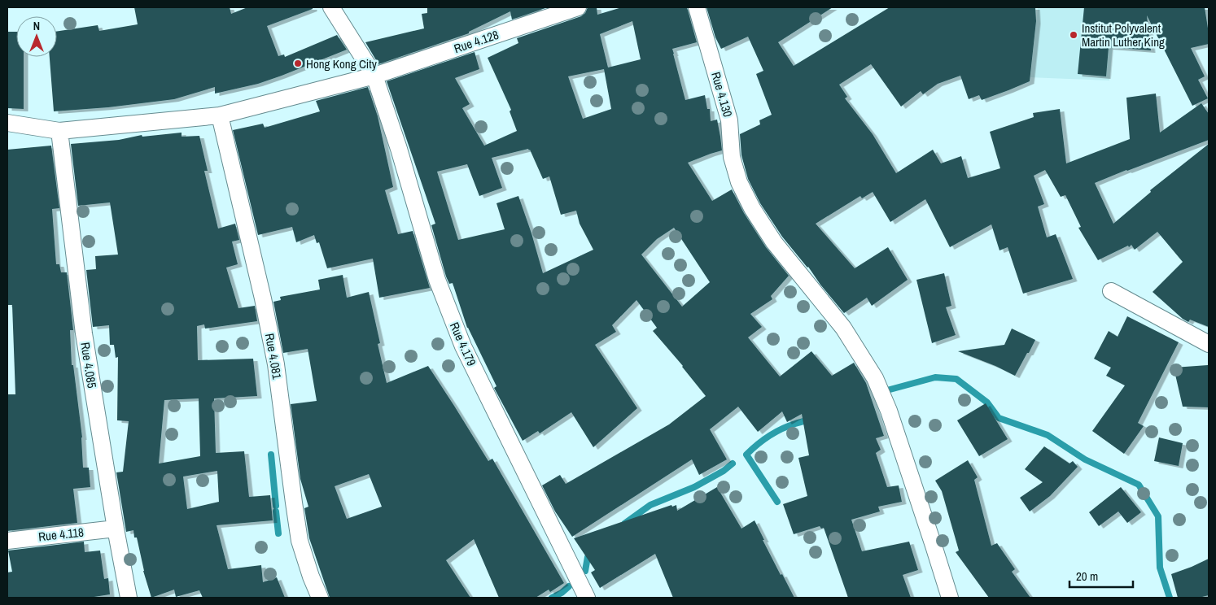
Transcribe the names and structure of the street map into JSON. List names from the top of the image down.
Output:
{
  "streets": {
    "street": [
      "Rue 4.128",
      "Rue 4.130",
      "Rue 4.179",
      "Rue 4.081",
      "Rue 4.085",
      "Rue 4.118"
    ]
  },
  "crossings": [
    ["Rue 4.128", "Rue 4.179"],
    ["Rue 4.128", "Rue 4.081"],
    ["Rue 4.128", "Rue 4.085"],
    ["Rue 4.085", "Rue 4.118"]
  ],
  "places": ["Institut Polyvalent Martin Luther King", "Hong Kong City"],
  "scale_bar": "20 m",
  "north": "top"
}
